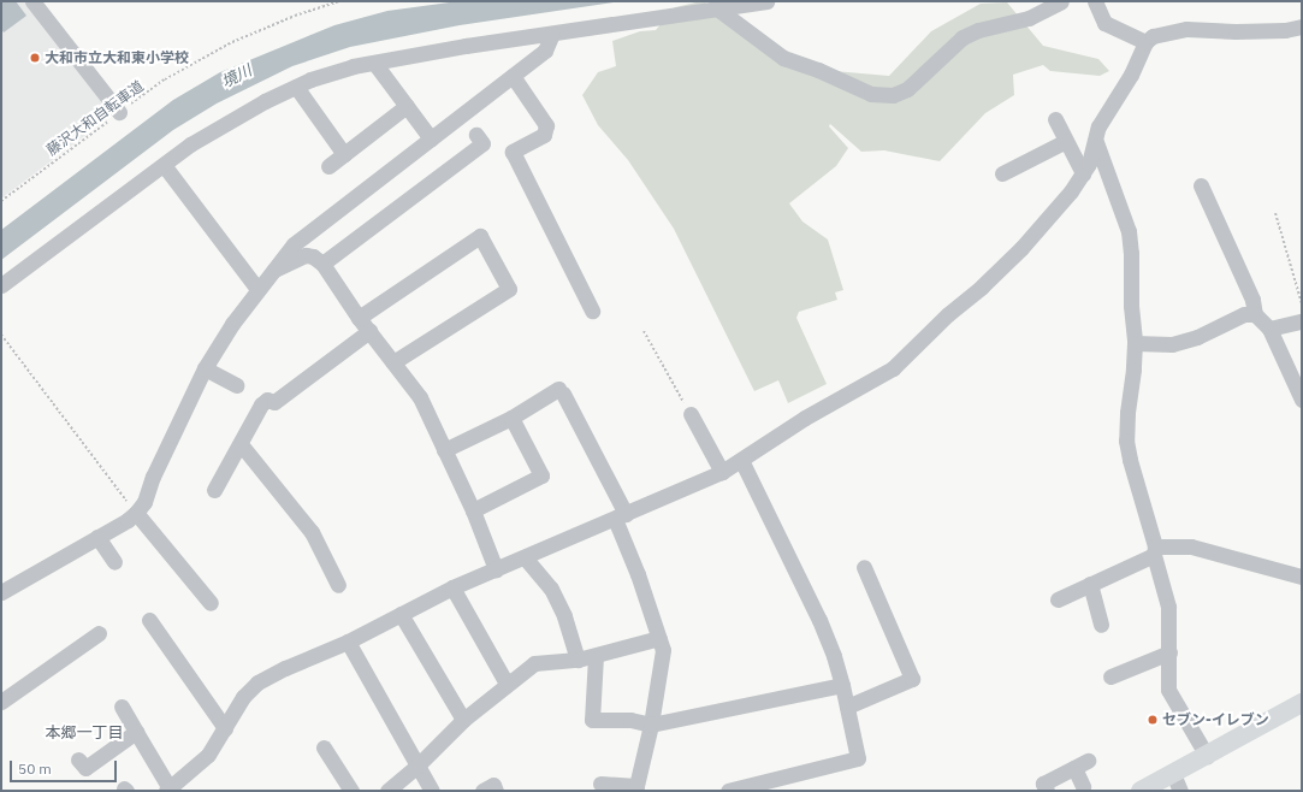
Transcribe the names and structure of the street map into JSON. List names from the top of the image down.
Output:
{
  "streets": {
    "path": ["藤沢大和自転車道"]
  },
  "districts": ["本郷一丁目"],
  "water": ["境川"],
  "places": ["大和市立大和東小学校", "セブン-イレブン"],
  "scale_bar": "50 m"
}
